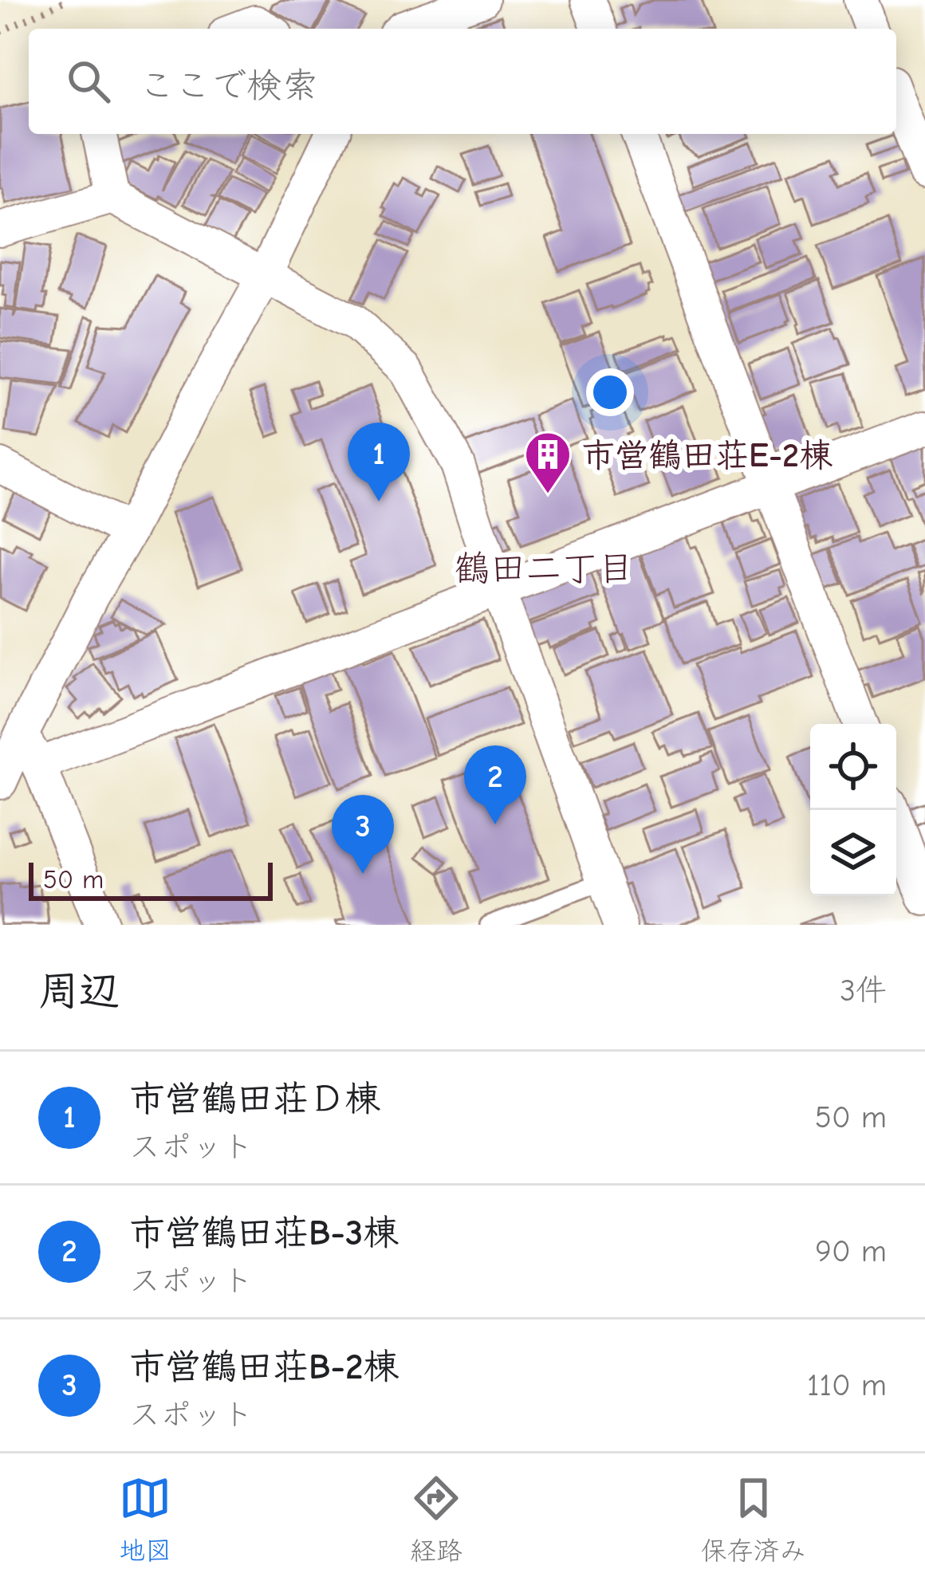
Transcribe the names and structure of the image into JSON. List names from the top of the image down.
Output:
{
  "districts": ["鶴田二丁目"],
  "places": {
    "building": ["市営鶴田荘E-2棟"]
  },
  "scale_bar": "50 m",
  "page": {
    "search": "ここで検索",
    "pins": ["1", "2", "3"],
    "scale": "50 m",
    "heading": ["周辺", "3件"],
    "list": [
      {
        "mark": "1",
        "name": "市営鶴田荘Ｄ棟",
        "note": "スポット",
        "value": "50 m"
      },
      {
        "mark": "2",
        "name": "市営鶴田荘B-3棟",
        "note": "スポット",
        "value": "90 m"
      },
      {
        "mark": "3",
        "name": "市営鶴田荘B-2棟",
        "note": "スポット",
        "value": "110 m"
      }
    ],
    "nav": ["地図", "経路", "保存済み"]
  }
}
